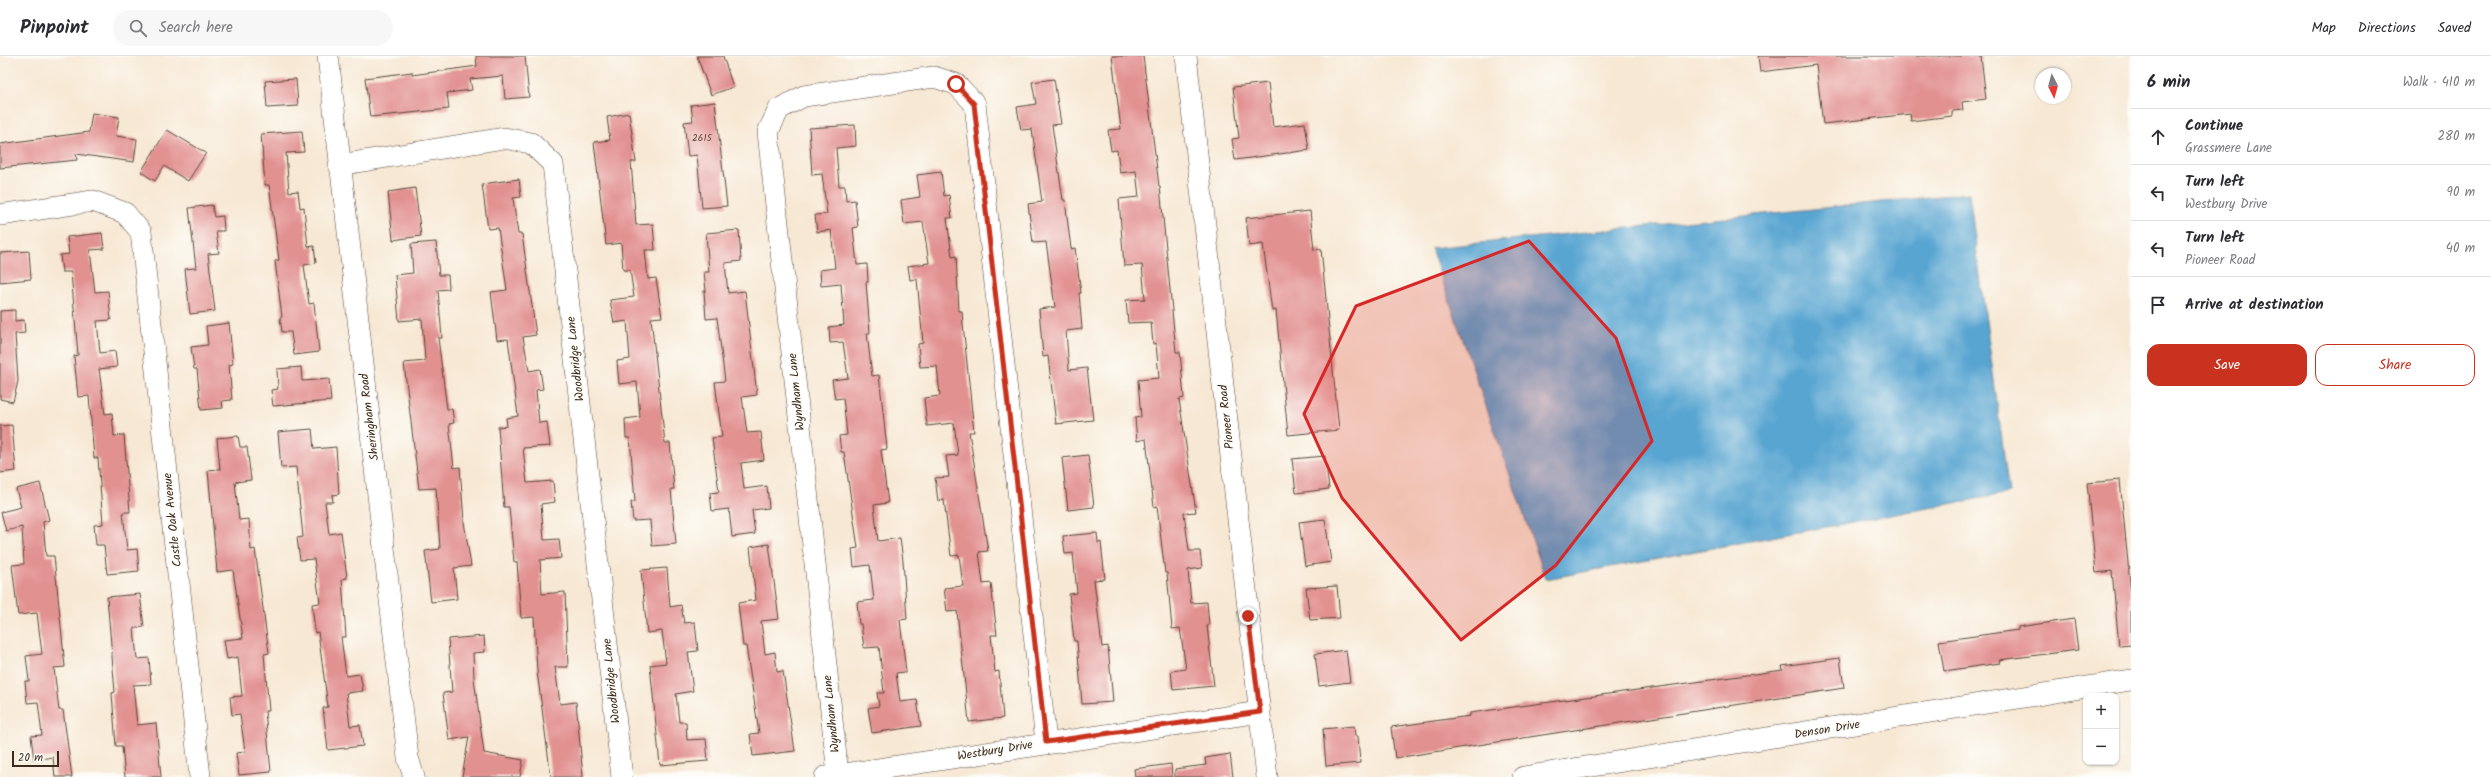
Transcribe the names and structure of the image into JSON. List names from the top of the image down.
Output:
{
  "streets": {
    "street": [
      "Woodbridge Lane",
      "Wyndham Lane",
      "Sheringham Road",
      "Pioneer Road",
      "Castle Oak Avenue",
      "Denson Drive",
      "Westbury Drive"
    ]
  },
  "crossings": [
    ["Woodbridge Lane", "Sheringham Road"],
    ["Wyndham Lane", "Westbury Drive"],
    ["Pioneer Road", "Westbury Drive"]
  ],
  "house_numbers": ["2615"],
  "scale_bar": "20 m",
  "north": "bottom",
  "page": {
    "header": "Pinpoint",
    "search": "Search here",
    "nav": ["Map", "Directions", "Saved"],
    "heading": ["6 min", "Walk · 410 m"],
    "list": [
      ["Continue", "Grassmere Lane", "280 m"],
      ["Turn left", "Westbury Drive", "90 m"],
      ["Turn left", "Pioneer Road", "40 m"],
      "Arrive at destination"
    ],
    "buttons": ["Save", "Share"],
    "map_buttons": ["+", "−"],
    "scale": "20 m"
  }
}
